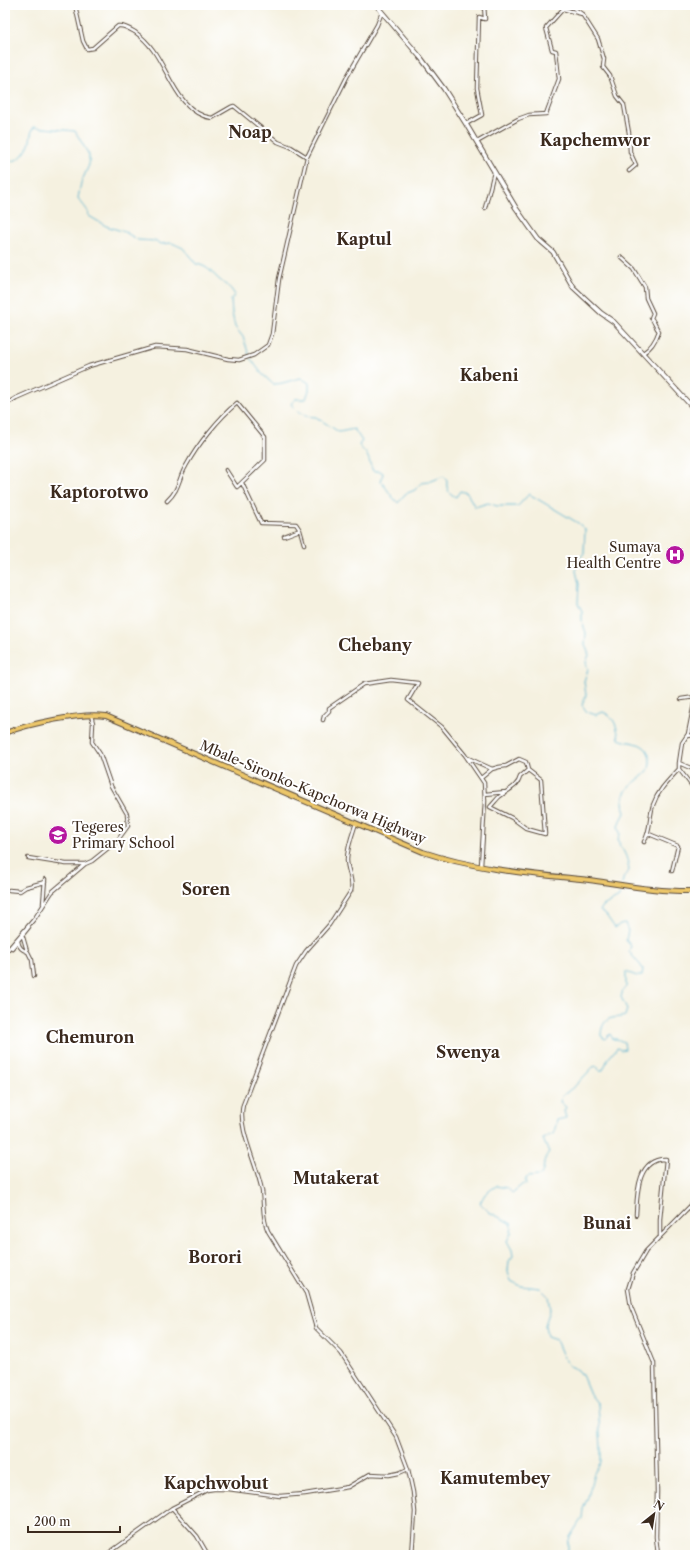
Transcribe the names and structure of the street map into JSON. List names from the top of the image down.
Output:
{
  "streets": {
    "main road": ["Mbale-Sironko-Kapchorwa Highway"]
  },
  "districts": [
    "Noap",
    "Kapchemwor",
    "Kaptul",
    "Kabeni",
    "Kaptorotwo",
    "Chebany",
    "Soren",
    "Chemuron",
    "Swenya",
    "Mutakerat",
    "Bunai",
    "Borori",
    "Kamutembey",
    "Kapchwobut"
  ],
  "places": {
    "hospital": ["Sumaya Health Centre"],
    "school or university": ["Tegeres Primary School"]
  },
  "scale_bar": "200 m",
  "north": "top right"
}
